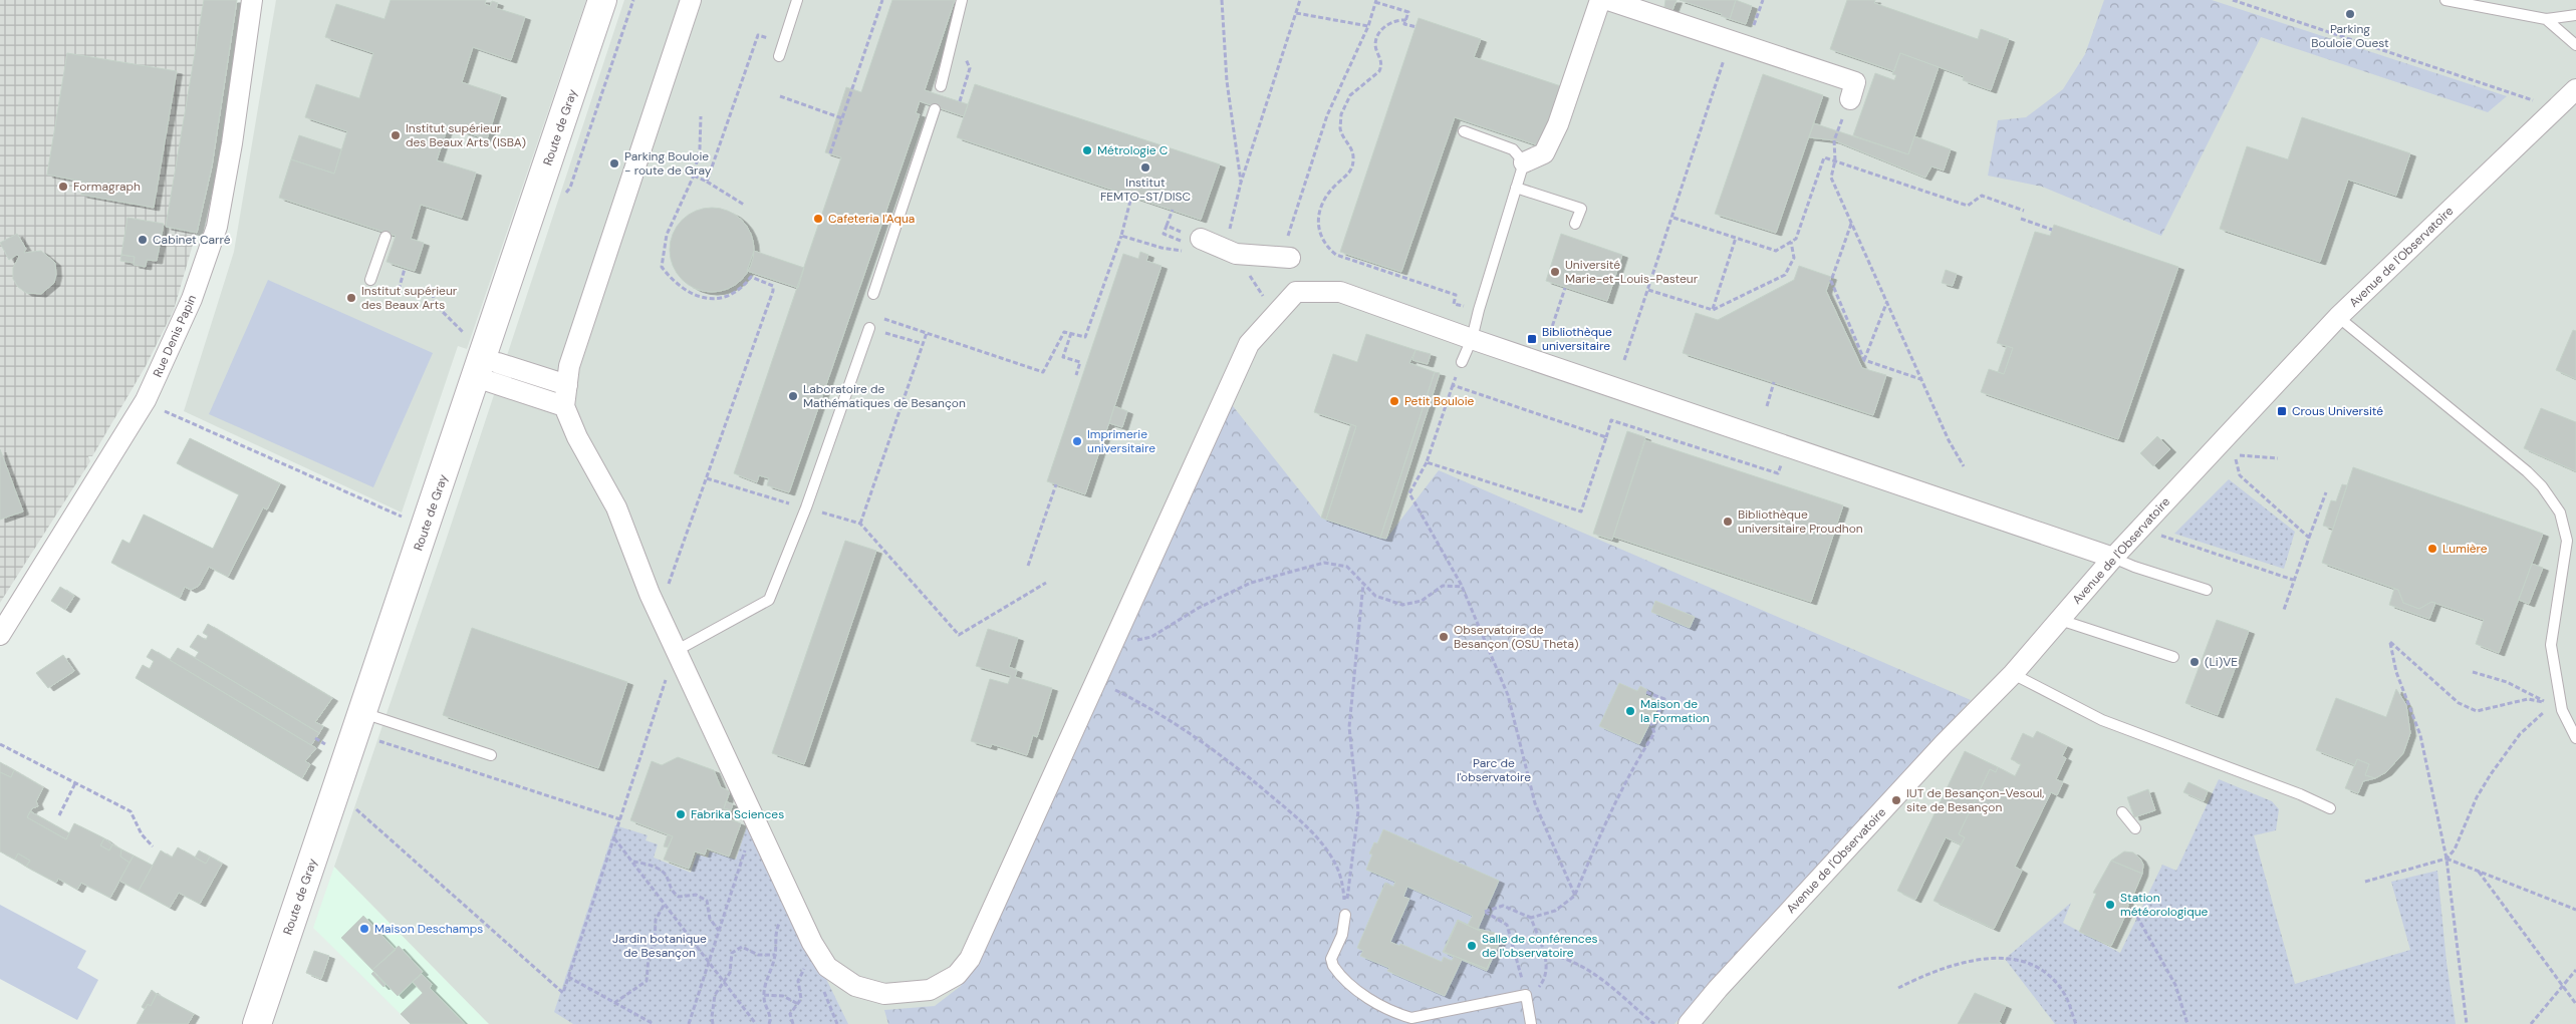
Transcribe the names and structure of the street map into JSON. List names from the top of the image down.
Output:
{
  "streets": {
    "main road": ["Route de Gray"],
    "street": ["Avenue de l'Observatoire", "Rue Denis Papin"]
  },
  "parks": ["Parc de l'observatoire", "Jardin botanique de Besançon"],
  "places": {
    "other": [
      "Parking Bouloie Ouest",
      "Institut supérieur des Beaux Arts (ISBA)",
      "Métrologie C",
      "Parking Bouloie - route de Gray",
      "Institut FEMTO-ST/DISC",
      "Formagraph",
      "Cafeteria l'Aqua",
      "Cabinet Carré",
      "Université Marie-et-Louis-Pasteur",
      "Institut supérieur des Beaux Arts",
      "Laboratoire de Mathématiques de Besançon",
      "Petit Bouloie",
      "Imprimerie universitaire",
      "Bibliothèque universitaire Proudhon",
      "Lumière",
      "Observatoire de Besançon (OSU Theta)",
      "(Li)VE",
      "Maison de la Formation",
      "IUT de Besançon-Vesoul, site de Besançon",
      "Fabrika Sciences",
      "Station météorologique",
      "Maison Deschamps",
      "Salle de conférences de l'observatoire"
    ],
    "transit": ["Bibliothèque universitaire", "Crous Université"]
  }
}
